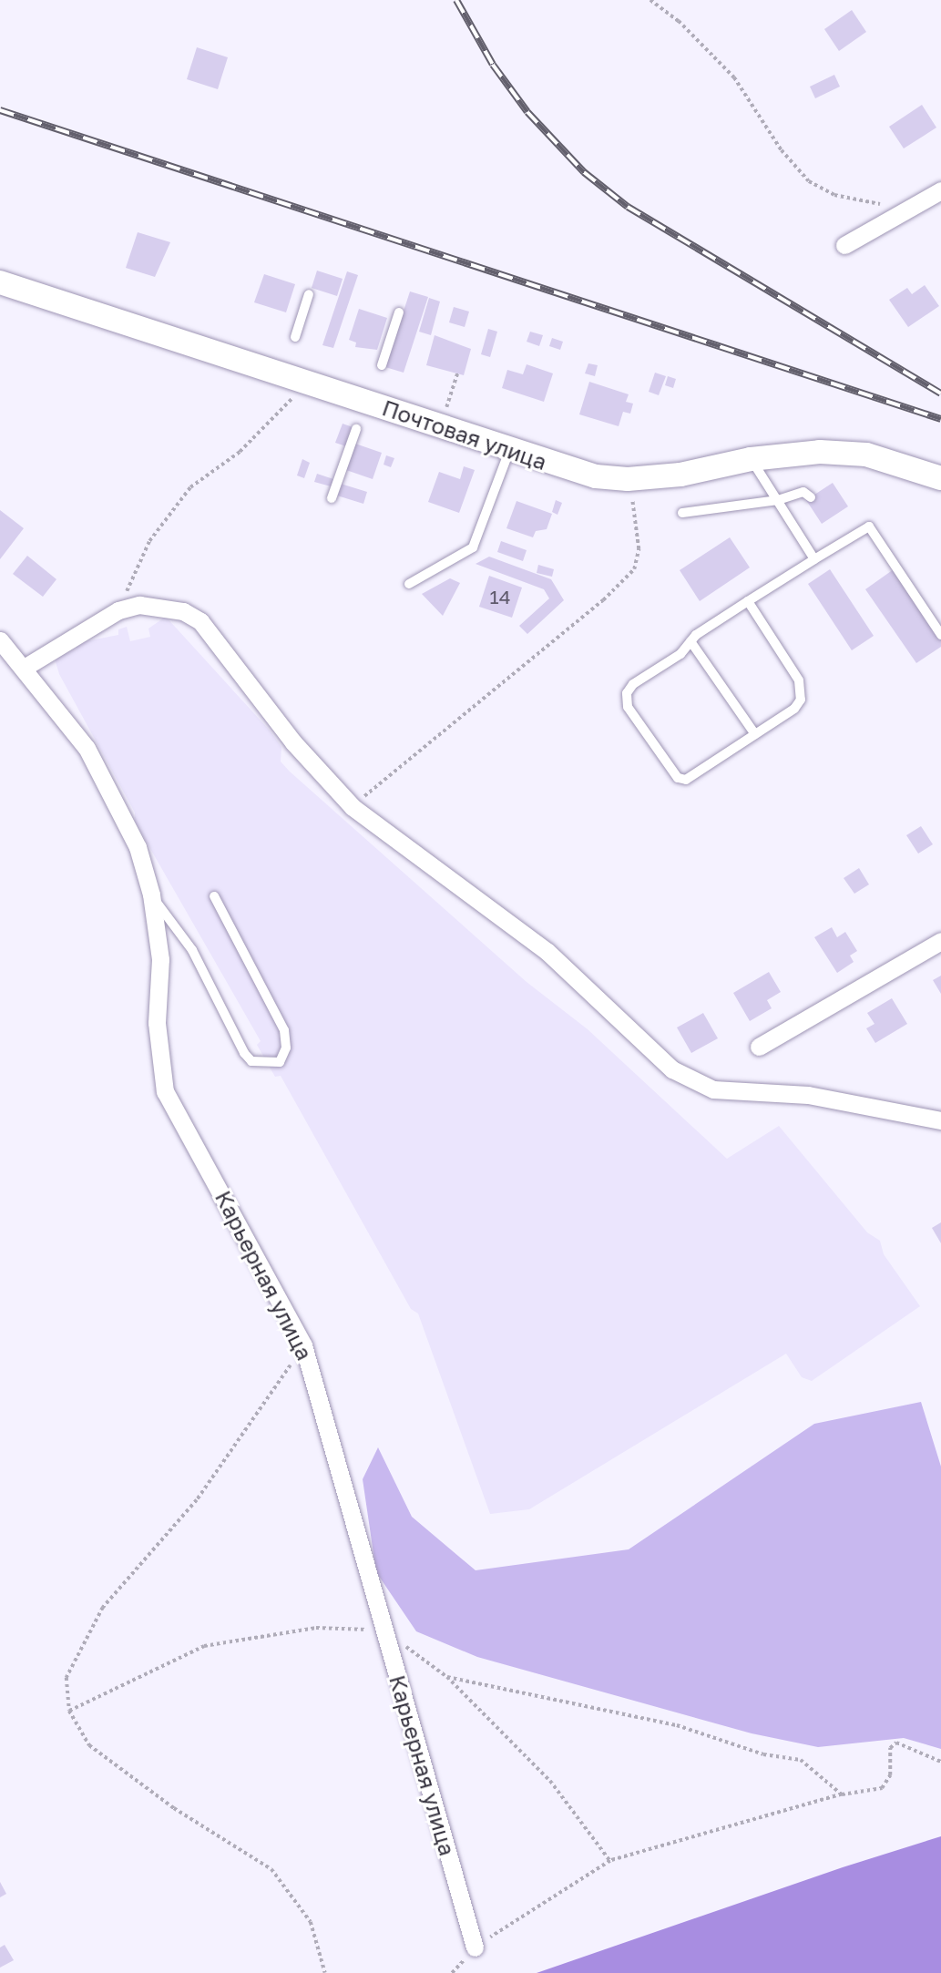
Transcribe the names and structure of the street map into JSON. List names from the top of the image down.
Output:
{
  "streets": {
    "street": ["Почтовая улица", "Карьерная улица"]
  },
  "house_numbers": ["14"]
}
